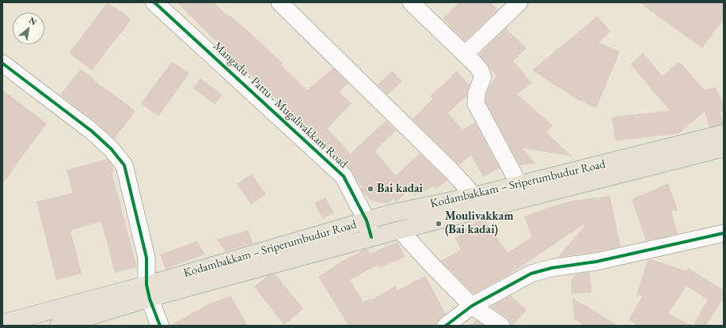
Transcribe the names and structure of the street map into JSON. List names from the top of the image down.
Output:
{
  "streets": {
    "main road": ["Kodambakkam – Sriperumbudur Road"],
    "street": ["Mangadu - Pattu - Mugalivakkam Road"]
  },
  "crossings": [
    ["Mangadu - Pattu - Mugalivakkam Road", "Kodambakkam – Sriperumbudur Road"]
  ],
  "places": ["Bai kadai", "Moulivakkam (Bai kadai)"],
  "north": "top right"
}
